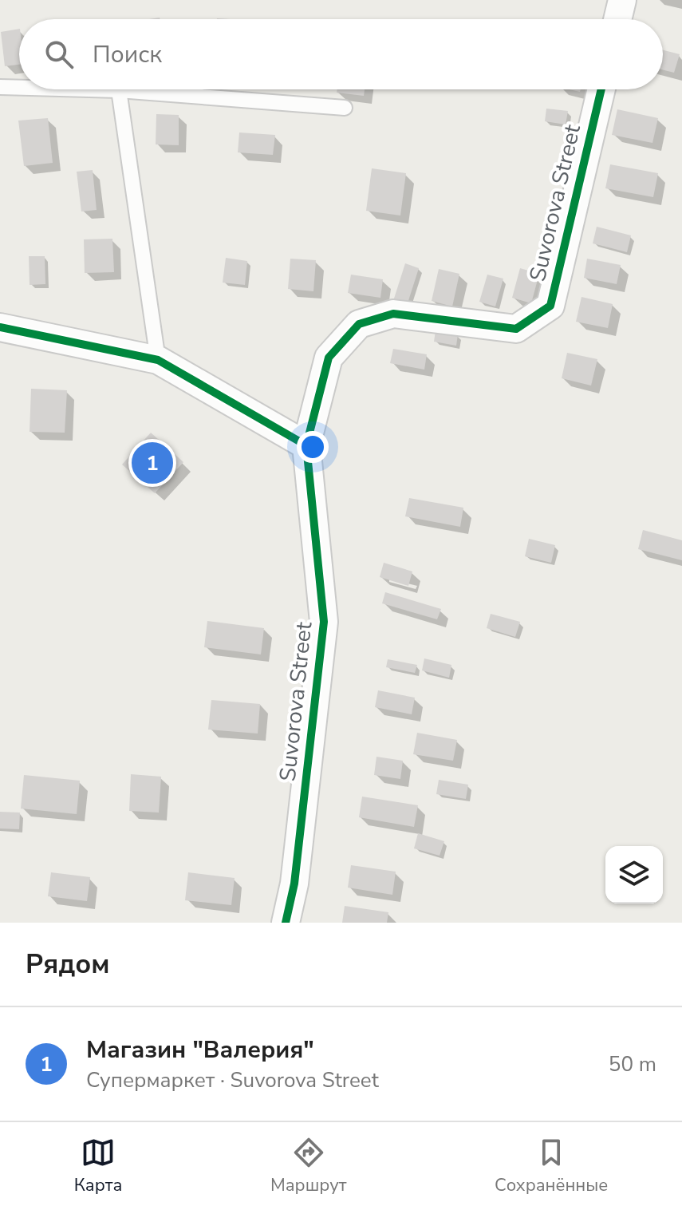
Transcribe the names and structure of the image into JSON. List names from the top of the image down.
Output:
{
  "streets": {
    "street": ["Suvorova Street"]
  },
  "page": {
    "search": "Поиск",
    "pins": "1",
    "heading": "Рядом",
    "list": [
      {
        "mark": "1",
        "name": "Магазин \"Валерия\"",
        "note": "Супермаркет · Suvorova Street",
        "value": "50 m"
      }
    ],
    "nav": ["Карта", "Маршрут", "Сохранённые"]
  }
}
